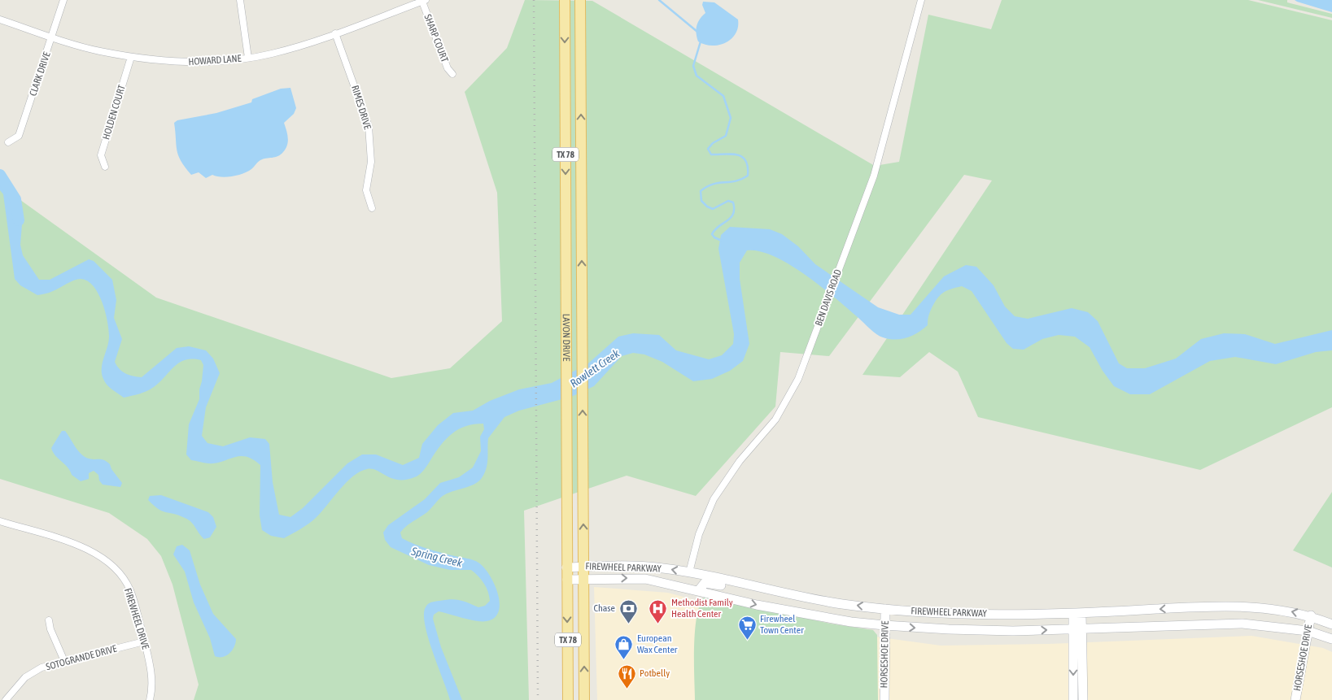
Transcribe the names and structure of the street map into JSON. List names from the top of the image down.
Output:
{
  "streets": {
    "main road": [
      "TX 78",
      "LAVON DRIVE",
      "FIREWHEEL PARKWAY",
      "HORSESHOE DRIVE"
    ],
    "street": [
      "SHARP COURT",
      "HOWARD LANE",
      "CLARK DRIVE",
      "RIMES DRIVE",
      "HOLDEN COURT",
      "BEN DAVIS ROAD",
      "FIREWHEEL DRIVE",
      "SOTOGRANDE DRIVE"
    ]
  },
  "crossings": [
    ["SHARP COURT", "HOWARD LANE"],
    ["HOWARD LANE", "CLARK DRIVE"],
    ["HOWARD LANE", "RIMES DRIVE"],
    ["HOWARD LANE", "HOLDEN COURT"],
    ["BEN DAVIS ROAD", "FIREWHEEL PARKWAY"],
    ["LAVON DRIVE", "FIREWHEEL PARKWAY"],
    ["FIREWHEEL PARKWAY", "HORSESHOE DRIVE"],
    ["FIREWHEEL DRIVE", "SOTOGRANDE DRIVE"]
  ],
  "water": ["Rowlett Creek", "Spring Creek"],
  "places": {
    "bank": ["Chase"],
    "hospital": ["Methodist Family Health Center"],
    "supermarket": ["Firewheel Town Center"],
    "shop": ["European Wax Center"],
    "restaurant": ["Potbelly"]
  }
}
